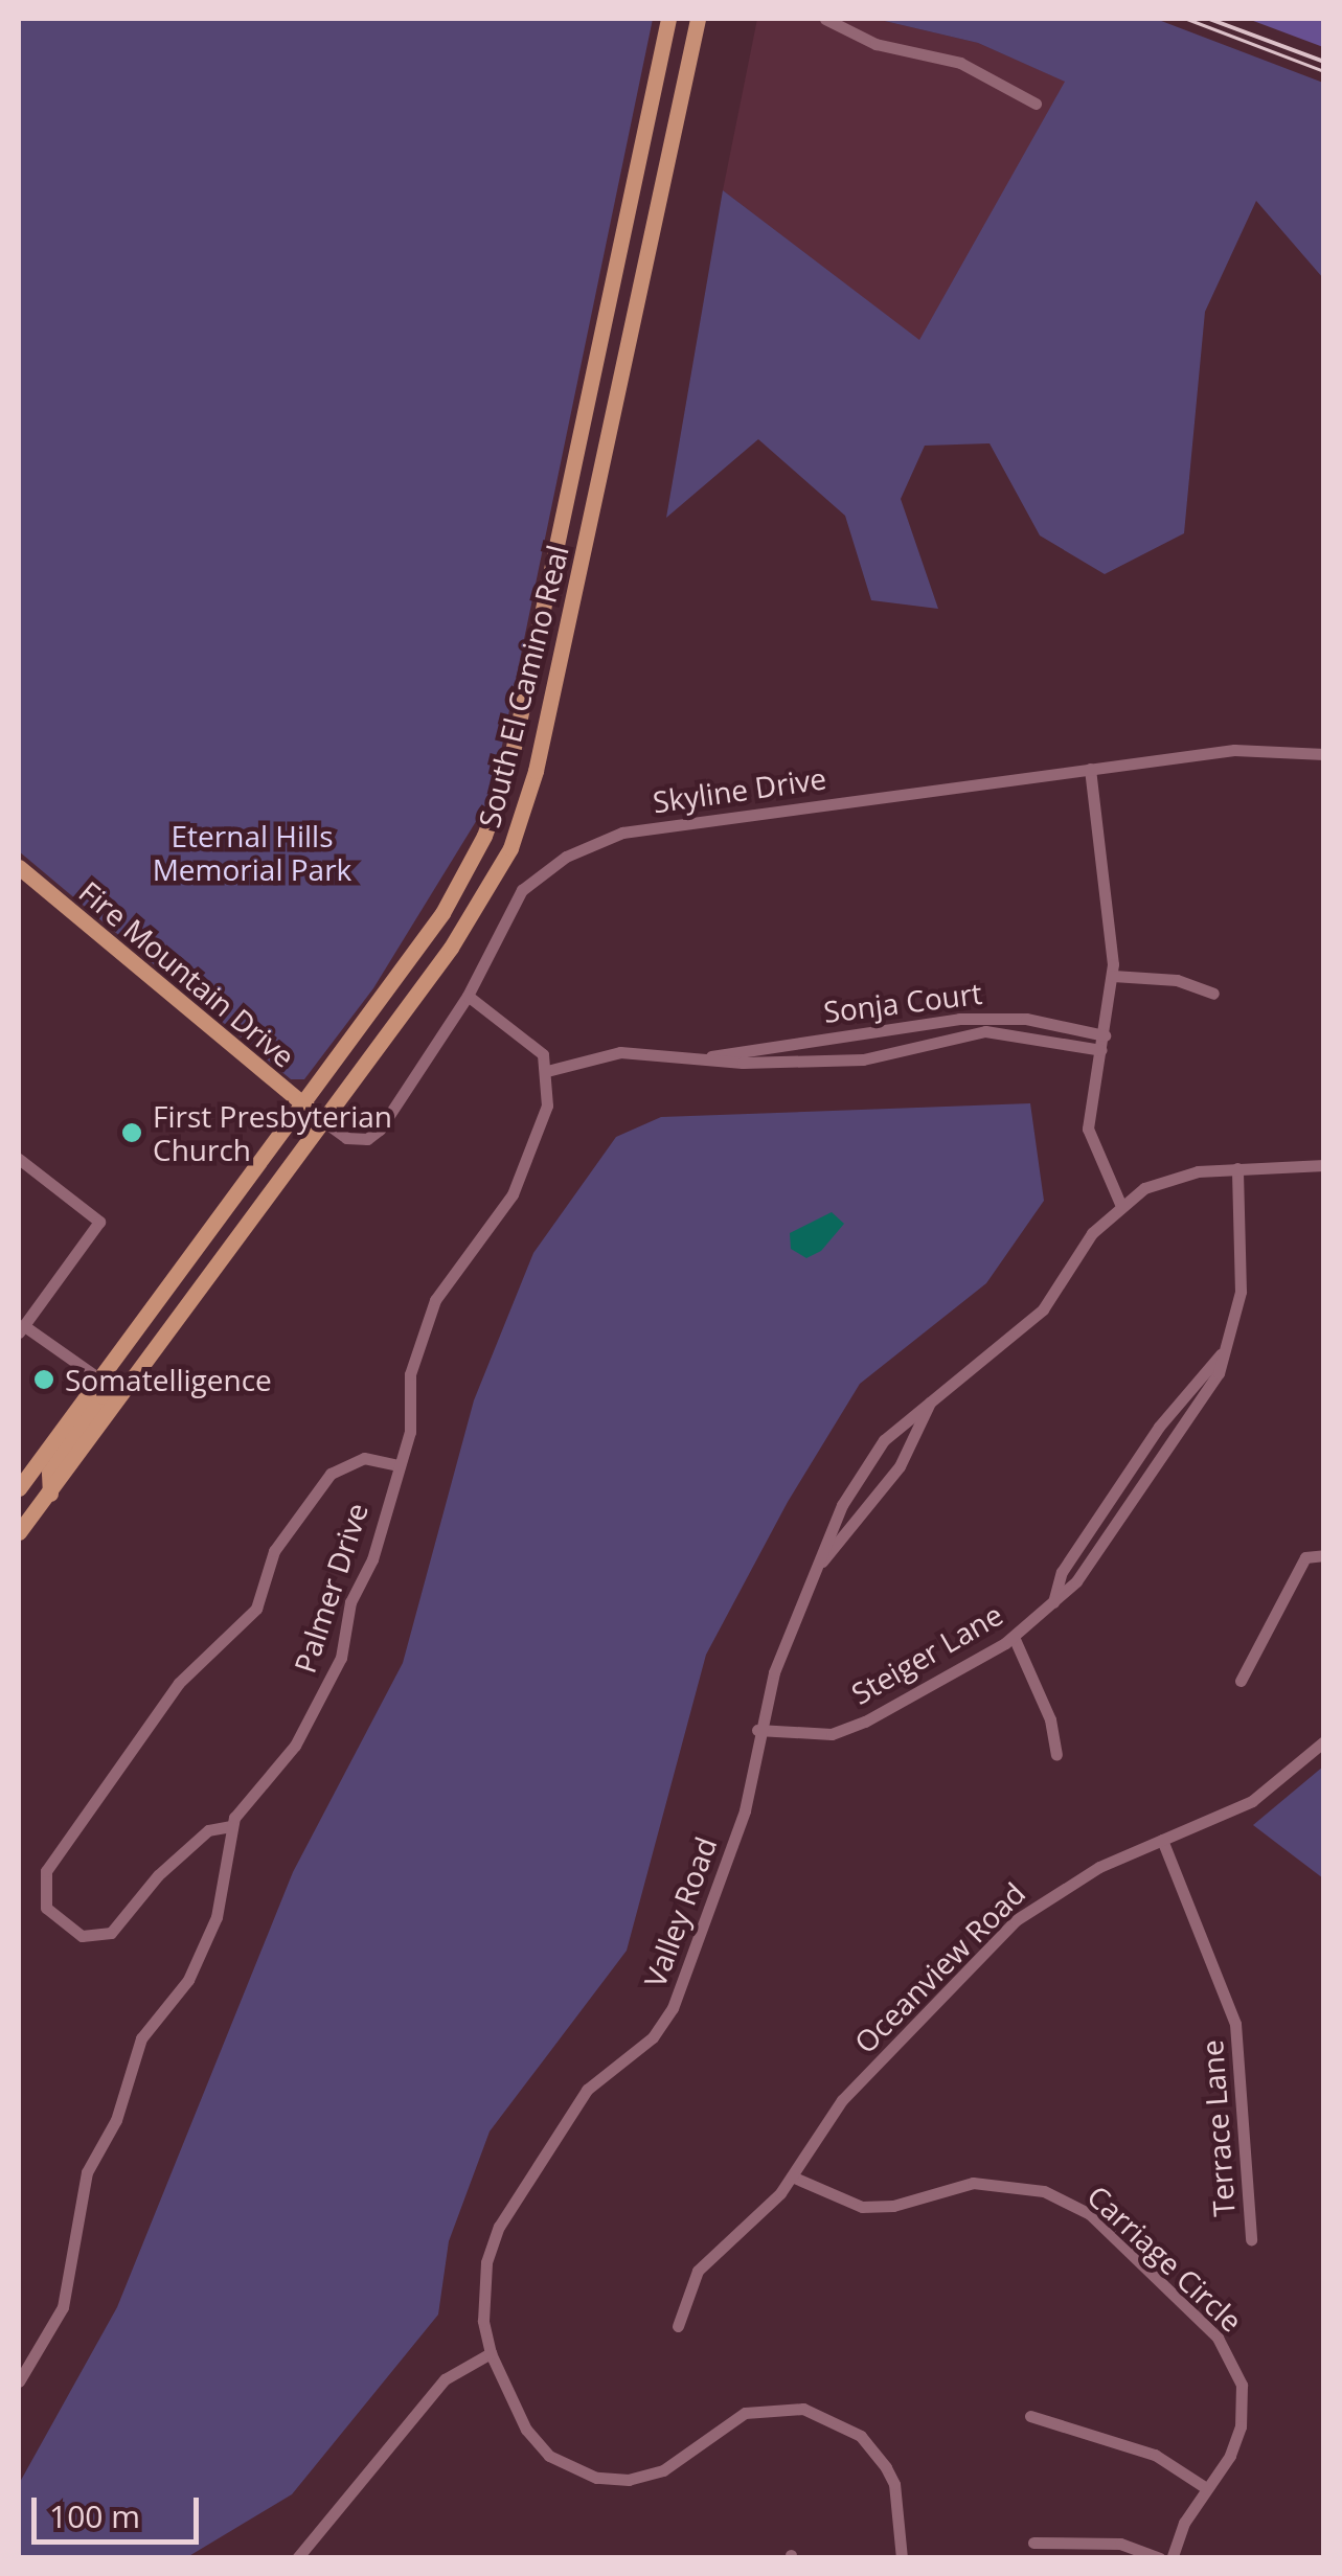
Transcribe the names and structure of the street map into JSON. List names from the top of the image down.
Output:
{
  "streets": {
    "main road": ["South El Camino Real", "Fire Mountain Drive"],
    "street": [
      "Skyline Drive",
      "Sonja Court",
      "Palmer Drive",
      "Steiger Lane",
      "Valley Road",
      "Oceanview Road",
      "Terrace Lane",
      "Carriage Circle"
    ]
  },
  "crossings": [
    ["South El Camino Real", "Skyline Drive"],
    ["South El Camino Real", "Fire Mountain Drive"],
    ["Skyline Drive", "Fire Mountain Drive"],
    ["Sonja Court", "Palmer Drive"],
    ["Steiger Lane", "Valley Road"],
    ["Oceanview Road", "Terrace Lane"],
    ["Oceanview Road", "Carriage Circle"]
  ],
  "parks": ["Eternal Hills Memorial Park"],
  "places": ["First Presbyterian Church", "Somatelligence"],
  "scale_bar": "100 m"
}
